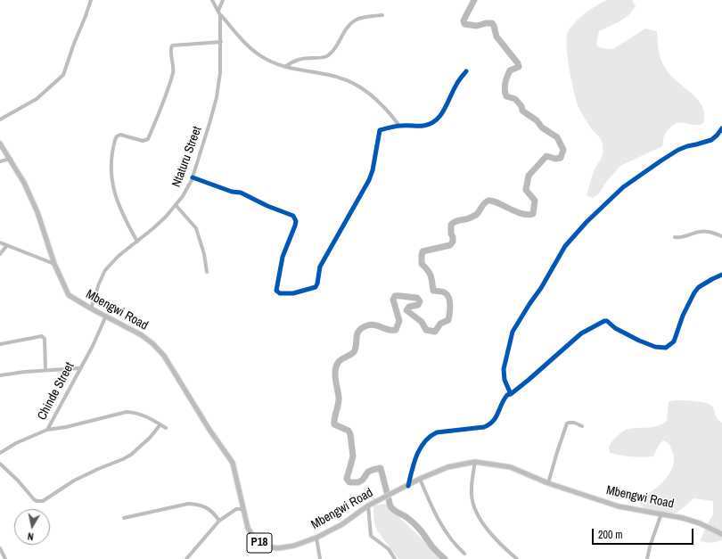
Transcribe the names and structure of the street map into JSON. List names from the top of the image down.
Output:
{
  "streets": {
    "main road": ["Mbengwi Road", "P18"],
    "street": ["Ntaturu Street", "Chinde Street"]
  },
  "crossings": [
    ["Ntaturu Street", "Mbengwi Road"],
    ["Mbengwi Road", "Chinde Street"]
  ],
  "scale_bar": "200 m",
  "north": "bottom"
}
